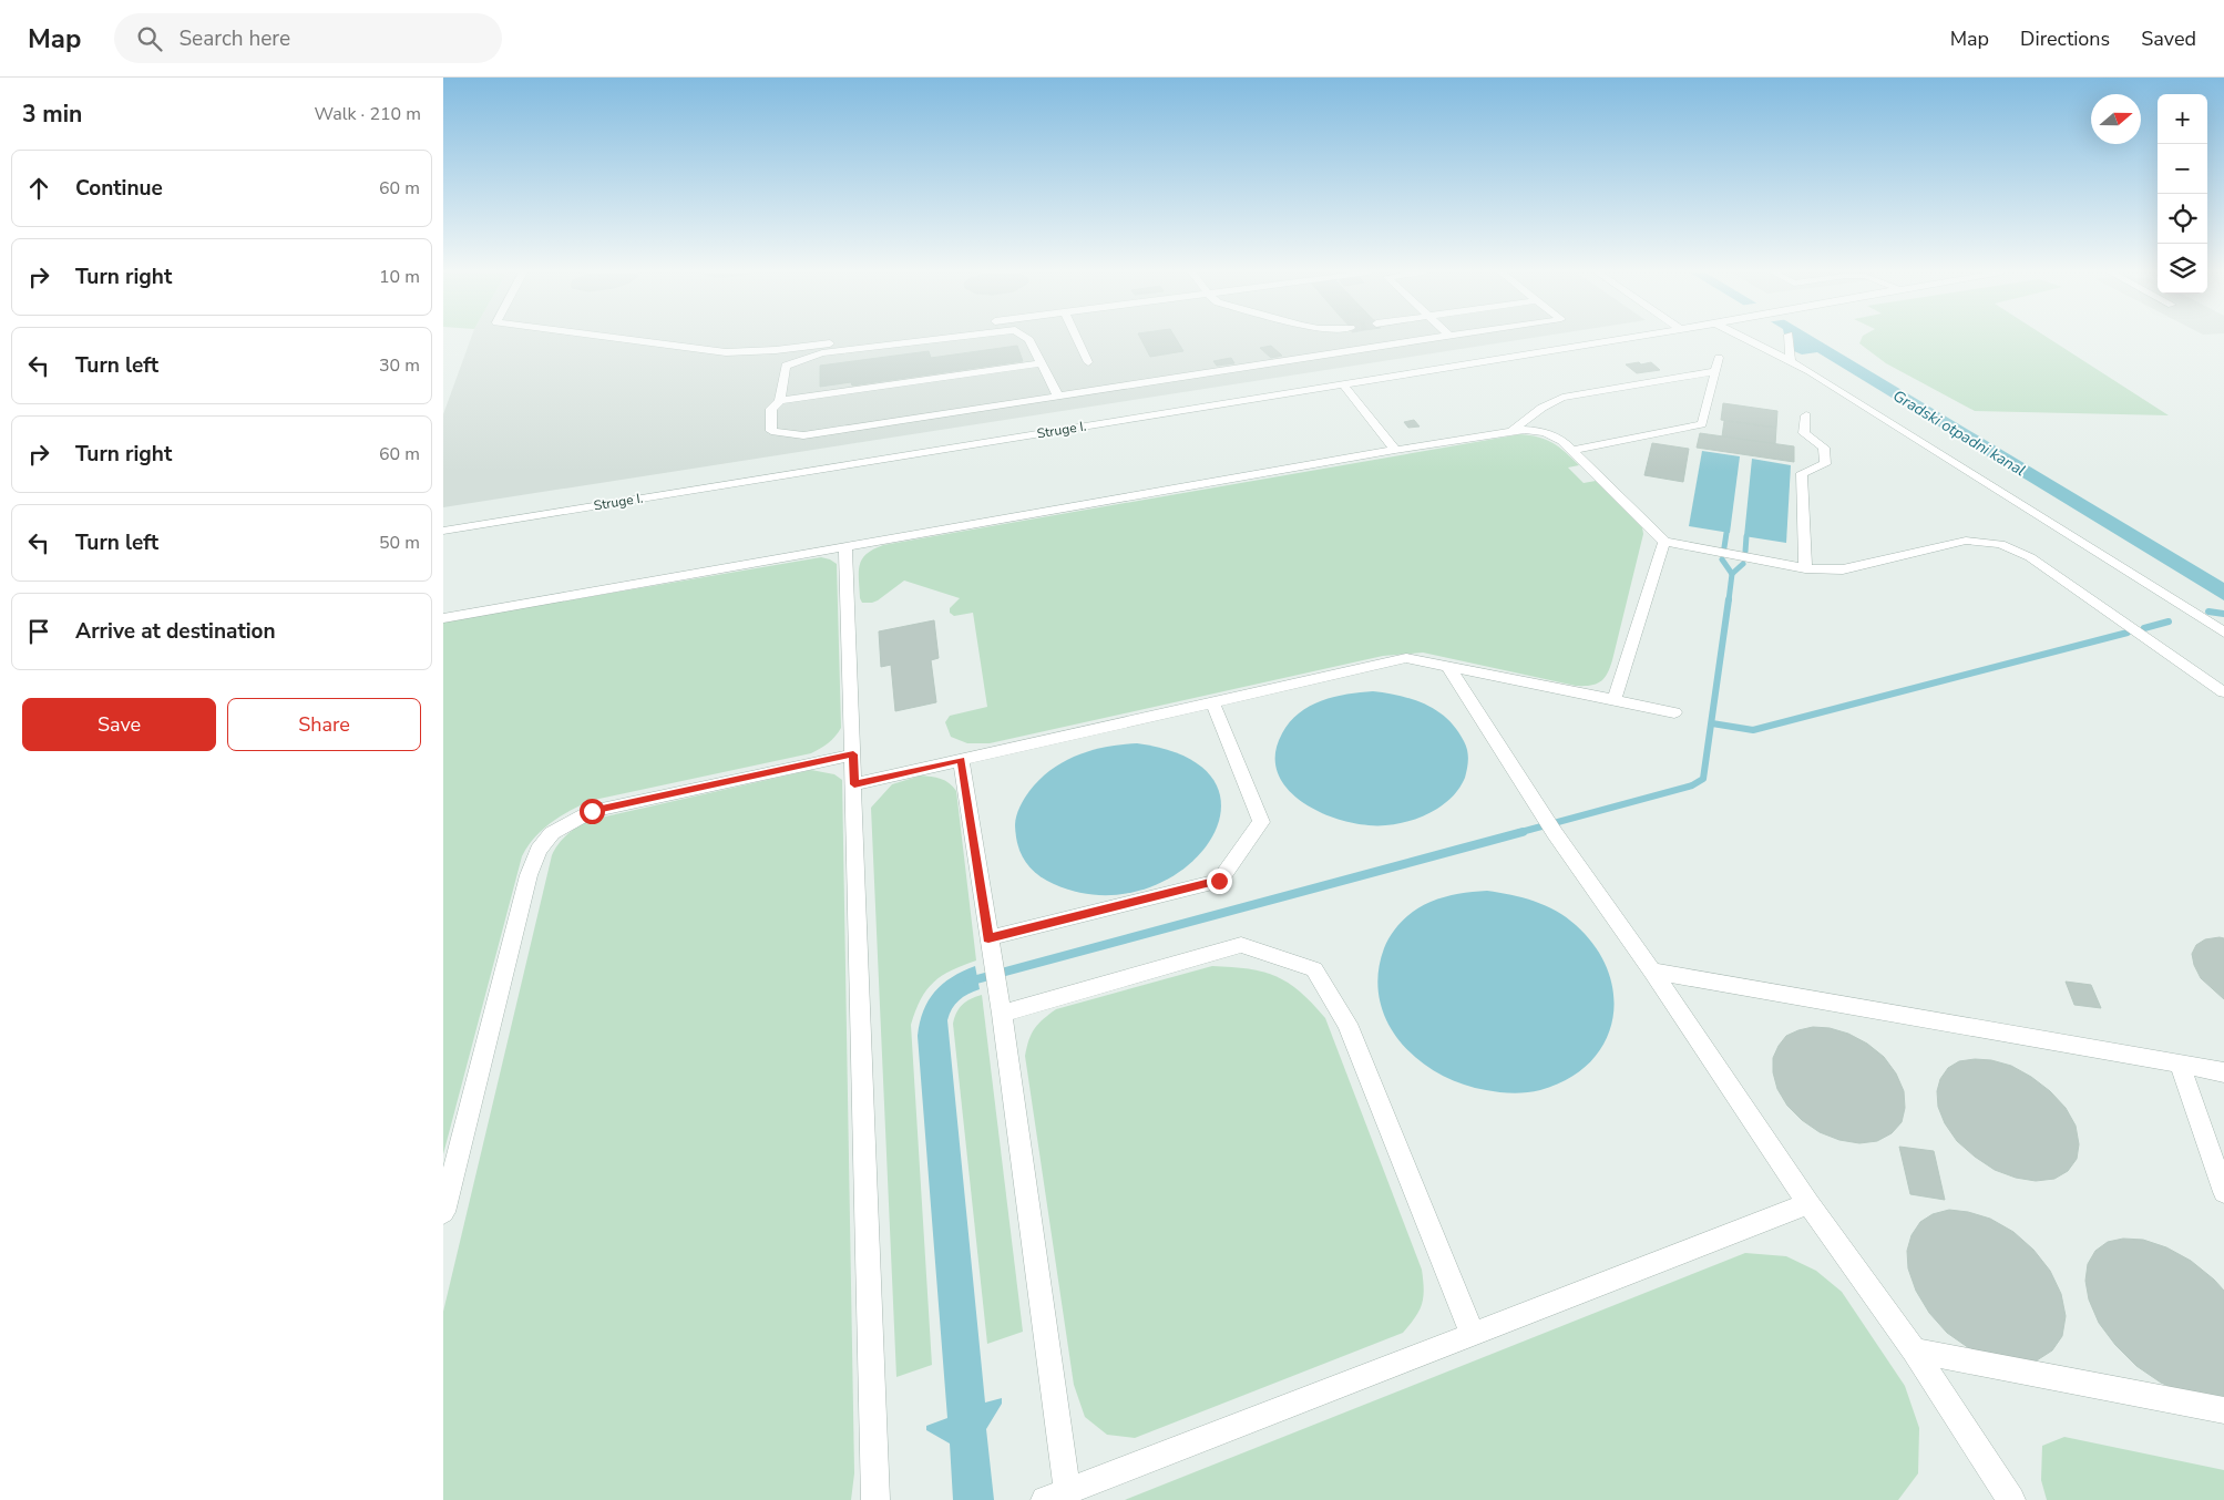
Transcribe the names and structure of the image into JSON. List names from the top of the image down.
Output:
{
  "streets": {
    "street": ["Struge I."]
  },
  "water": ["Gradski otpadni kanal"],
  "north": "right",
  "page": {
    "header": "Map",
    "search": "Search here",
    "nav": ["Map", "Directions", "Saved"],
    "heading": ["3 min", "Walk · 210 m"],
    "map_buttons": ["+", "−"],
    "list": [
      ["Continue", "60 m"],
      ["Turn right", "10 m"],
      ["Turn left", "30 m"],
      ["Turn right", "60 m"],
      ["Turn left", "50 m"],
      "Arrive at destination"
    ],
    "buttons": ["Save", "Share"]
  }
}
